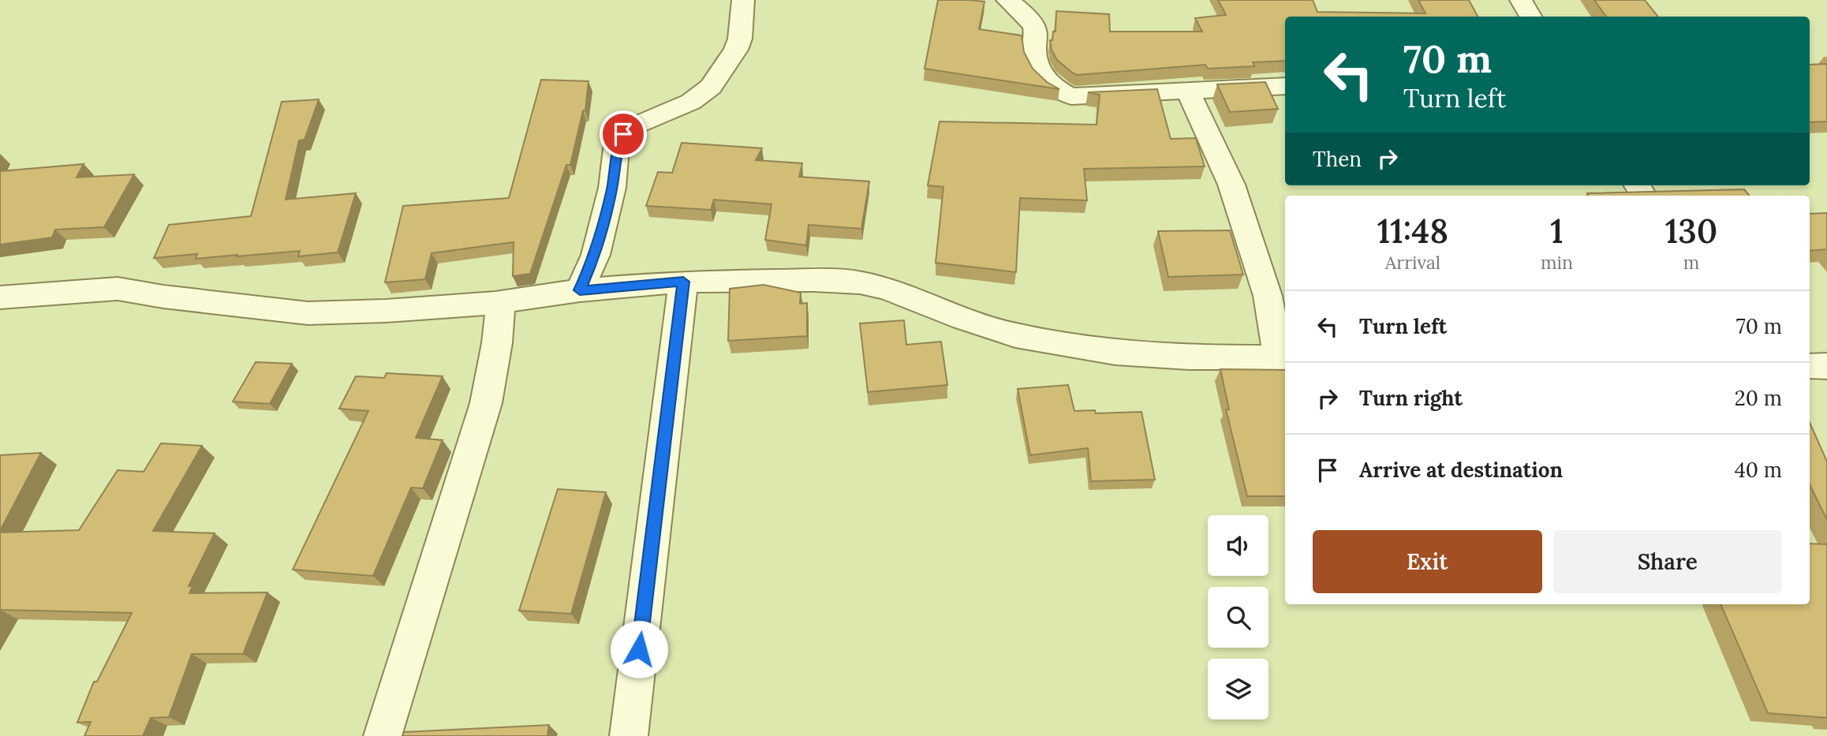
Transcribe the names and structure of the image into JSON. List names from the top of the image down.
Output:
{
  "page": {
    "turn": ["70 m", "Turn left"],
    "then": "Then",
    "eta": [
      "11:48",
      "Arrival",
      "1",
      "min",
      "130",
      "m"
    ],
    "list": [
      {
        "name": "Turn left",
        "value": "70 m"
      },
      {
        "name": "Turn right",
        "value": "20 m"
      },
      {
        "name": "Arrive at destination",
        "value": "40 m"
      }
    ],
    "buttons": ["Exit", "Share"]
  }
}
